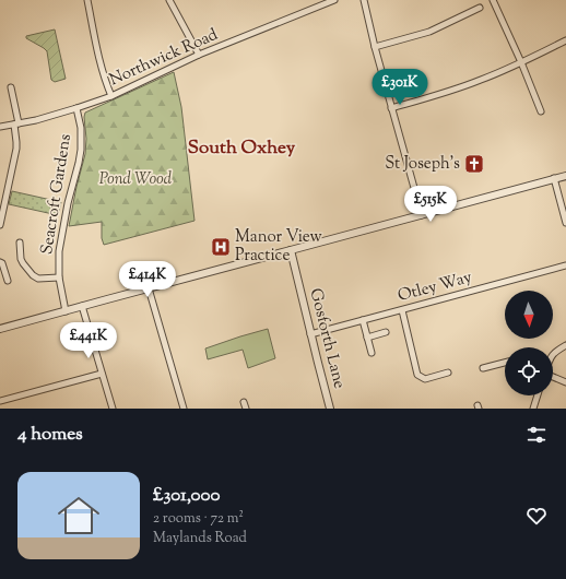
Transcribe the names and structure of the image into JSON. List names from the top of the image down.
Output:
{
  "streets": {
    "street": [
      "Northwick Road",
      "Seacroft Gardens",
      "Otley Way",
      "Gosforth Lane"
    ]
  },
  "crossings": [
    ["Northwick Road", "Seacroft Gardens"],
    ["Otley Way", "Gosforth Lane"]
  ],
  "districts": ["South Oxhey"],
  "parks": ["Pond Wood"],
  "places": {
    "church": ["St Joseph's"],
    "hospital": ["Manor View Practice"]
  },
  "north": "bottom",
  "page": {
    "price": [
      "£301K",
      "£515K",
      "£414K",
      "£441K"
    ],
    "heading": "4 homes",
    "list": [
      {
        "name": "£301,000",
        "note": "2 rooms · 72 m² · Maylands Road"
      }
    ]
  }
}
